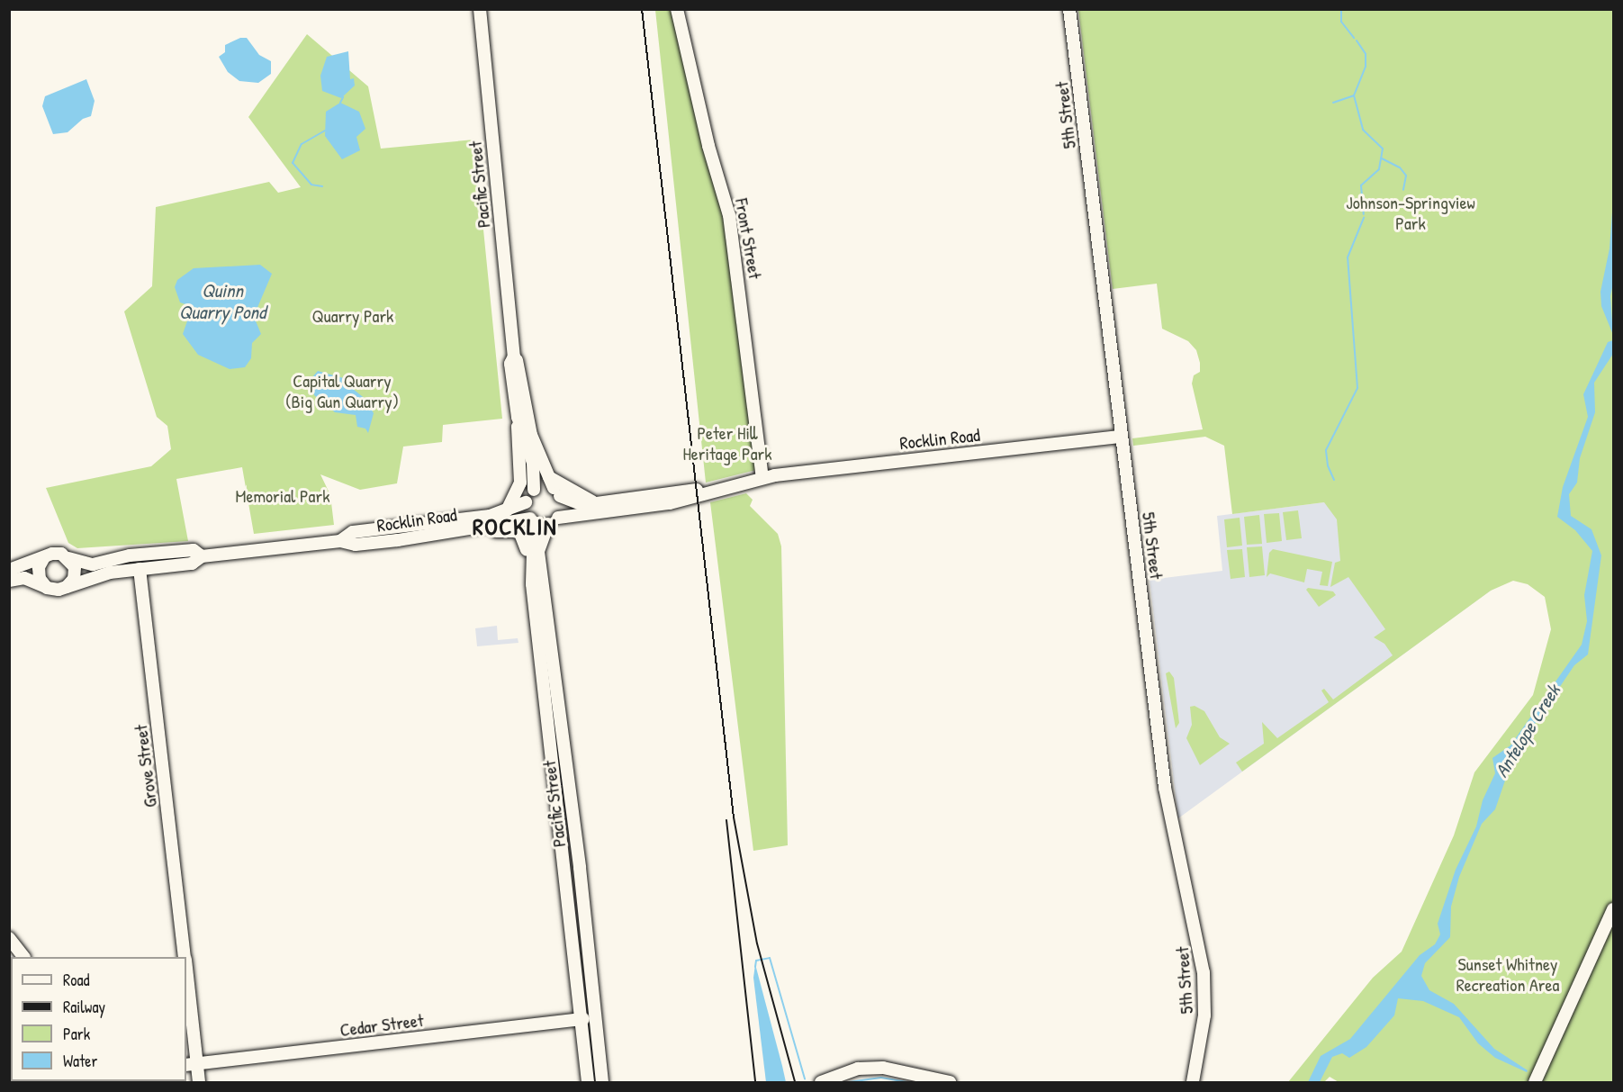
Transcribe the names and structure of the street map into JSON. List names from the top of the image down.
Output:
{
  "streets": {
    "street": [
      "5th Street",
      "Pacific Street",
      "Front Street",
      "Rocklin Road",
      "Grove Street",
      "Cedar Street"
    ]
  },
  "crossings": [
    ["5th Street", "Rocklin Road"],
    ["Pacific Street", "Rocklin Road"],
    ["Pacific Street", "Cedar Street"],
    ["Front Street", "Rocklin Road"],
    ["Rocklin Road", "Grove Street"],
    ["Grove Street", "Cedar Street"]
  ],
  "districts": ["ROCKLIN"],
  "water": ["Quinn Quarry Pond", "Antelope Creek"],
  "parks": [
    "Johnson-Springview Park",
    "Quarry Park",
    "Capital Quarry (Big Gun Quarry)",
    "Peter Hill Heritage Park",
    "Memorial Park",
    "Sunset Whitney Recreation Area"
  ],
  "legend": [
    "Road",
    "Railway",
    "Park",
    "Water"
  ]
}
